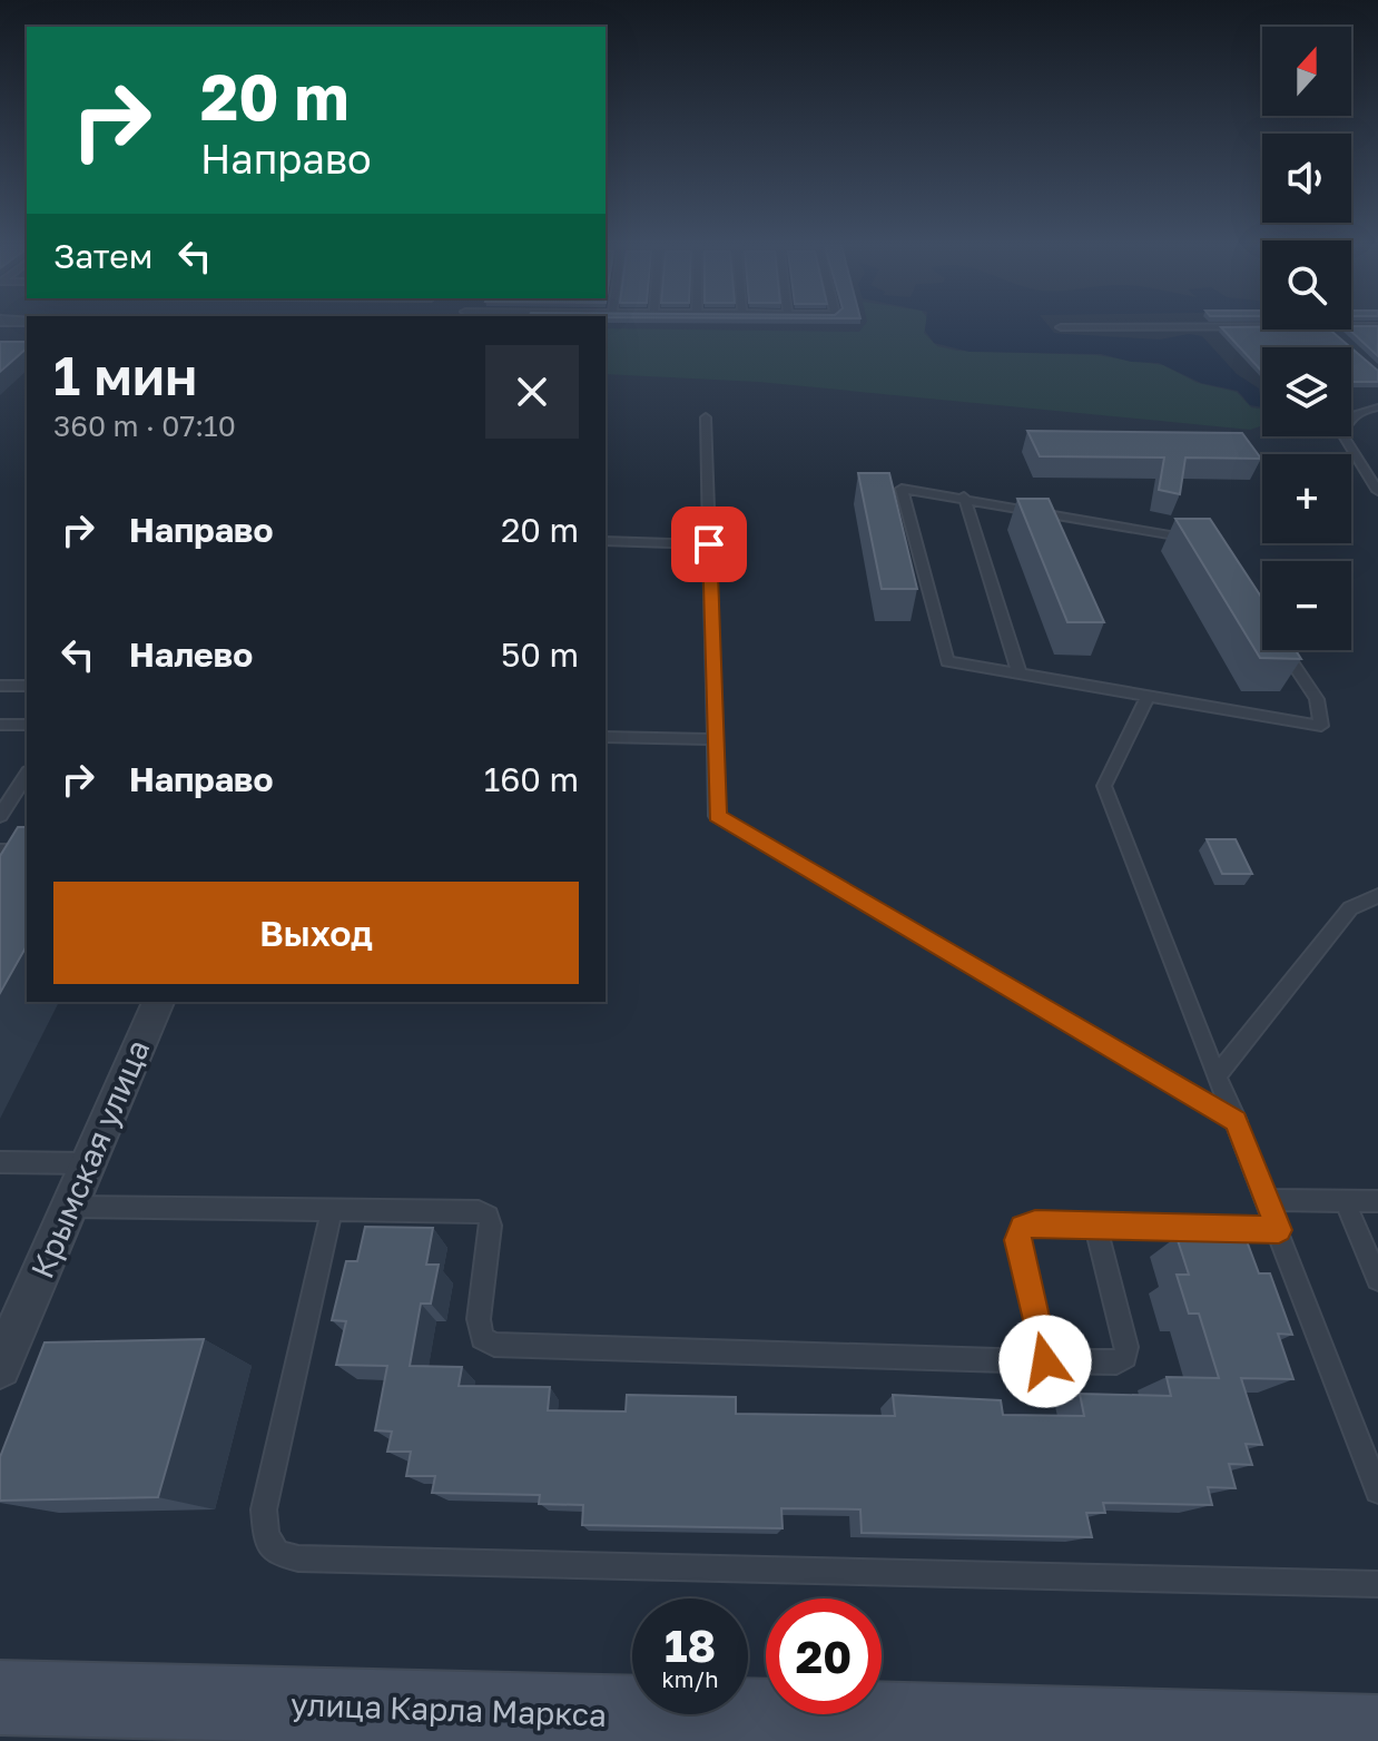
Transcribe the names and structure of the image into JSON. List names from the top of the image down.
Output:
{
  "streets": {
    "street": ["Крымская улица", "улица Карла Маркса"]
  },
  "north": "top",
  "page": {
    "map_buttons": ["+", "−"],
    "turn": ["20 m", "Направо"],
    "then": "Затем",
    "heading": ["1 мин", "360 m · 07:10"],
    "list": [
      {
        "name": "Направо",
        "value": "20 m"
      },
      {
        "name": "Налево",
        "value": "50 m"
      },
      {
        "name": "Направо",
        "value": "160 m"
      }
    ],
    "buttons": "Выход",
    "speed": "18 km/h",
    "limit": "20"
  }
}
